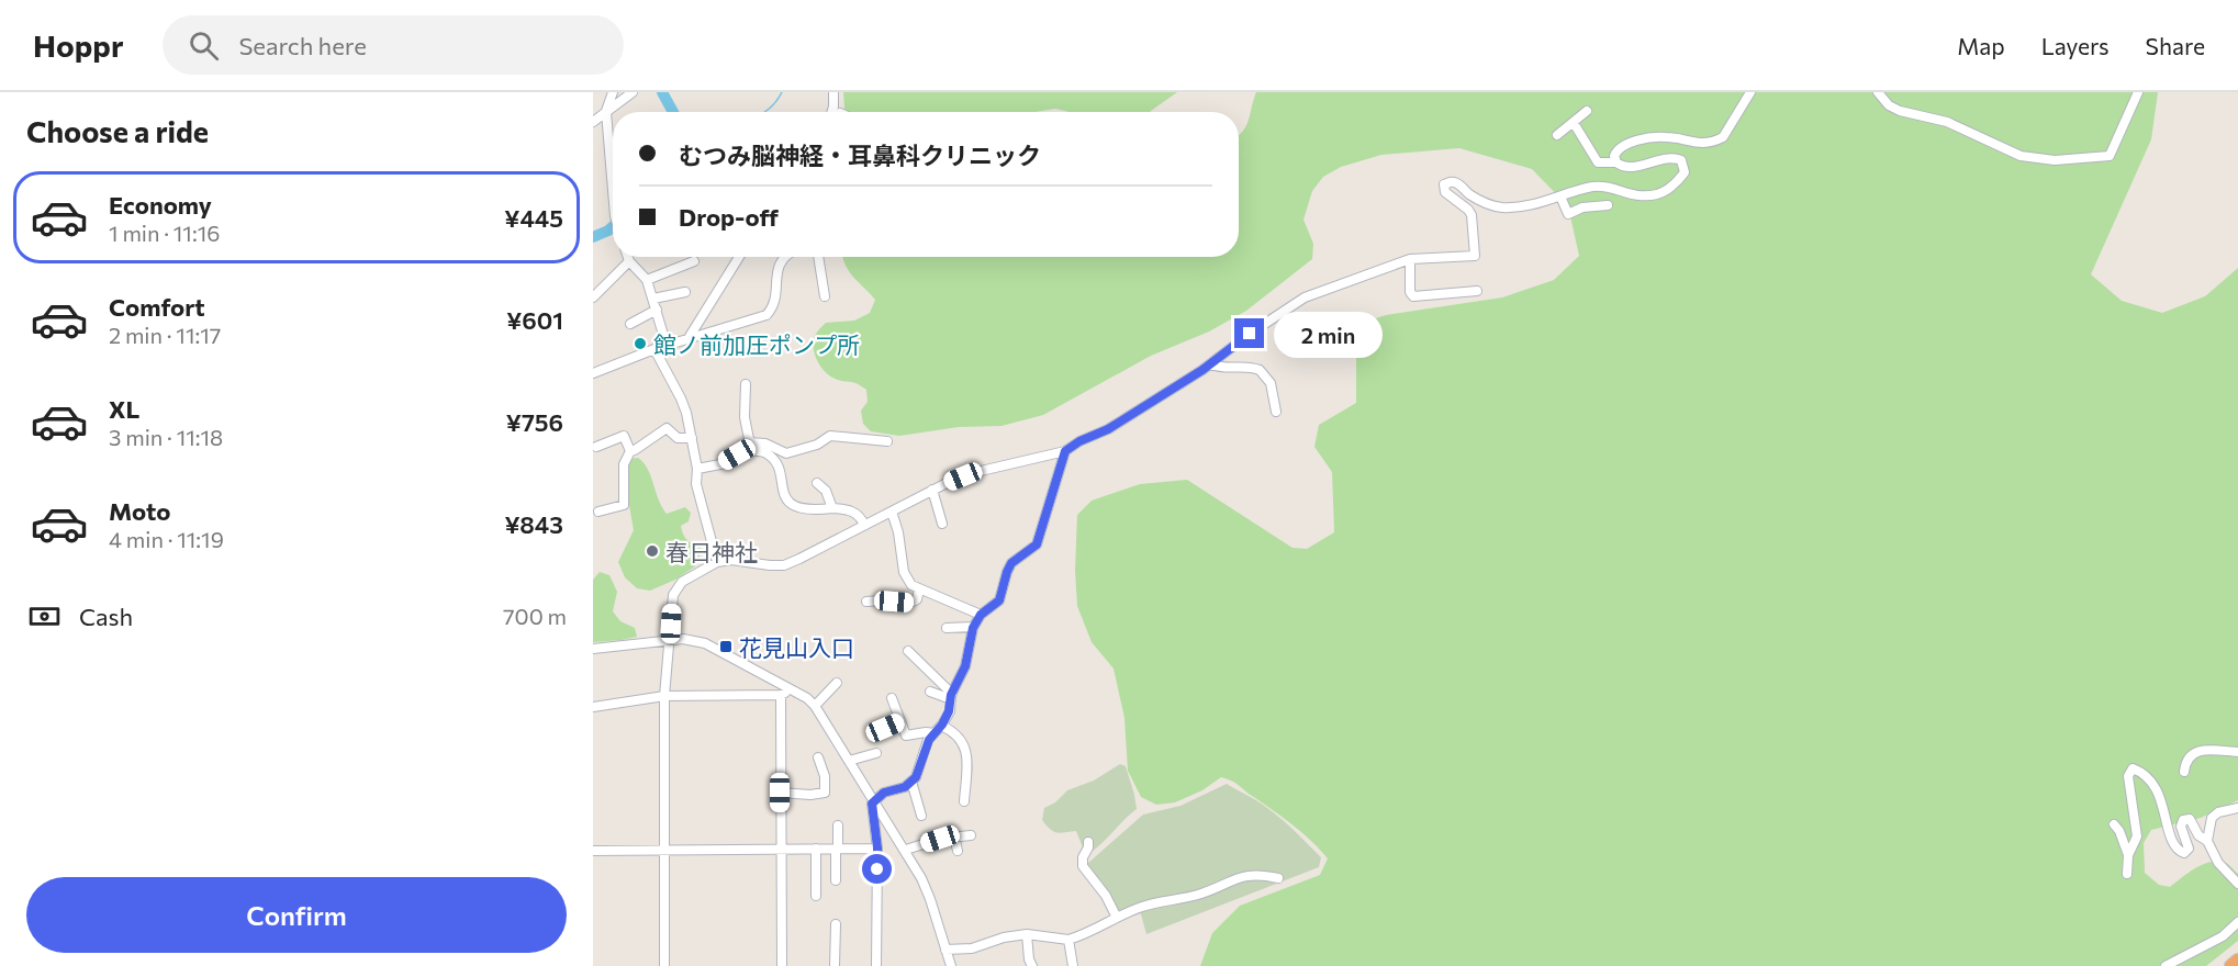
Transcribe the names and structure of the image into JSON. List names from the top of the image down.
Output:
{
  "places": {
    "other": ["館ノ前加圧ポンプ所", "春日神社"],
    "transit": ["花見山入口"]
  },
  "page": {
    "header": "Hoppr",
    "search": "Search here",
    "nav": ["Map", "Layers", "Share"],
    "heading": "Choose a ride",
    "banner": ["むつみ脳神経・耳鼻科クリニック", "Drop-off"],
    "list": [
      {
        "name": "Economy",
        "note": "1 min · 11:16",
        "value": "¥445"
      },
      {
        "name": "Comfort",
        "note": "2 min · 11:17",
        "value": "¥601"
      },
      {
        "name": "XL",
        "note": "3 min · 11:18",
        "value": "¥756"
      },
      {
        "name": "Moto",
        "note": "4 min · 11:19",
        "value": "¥843"
      }
    ],
    "bubble": "2 min",
    "pay": ["Cash", "700 m"],
    "buttons": "Confirm"
  }
}
